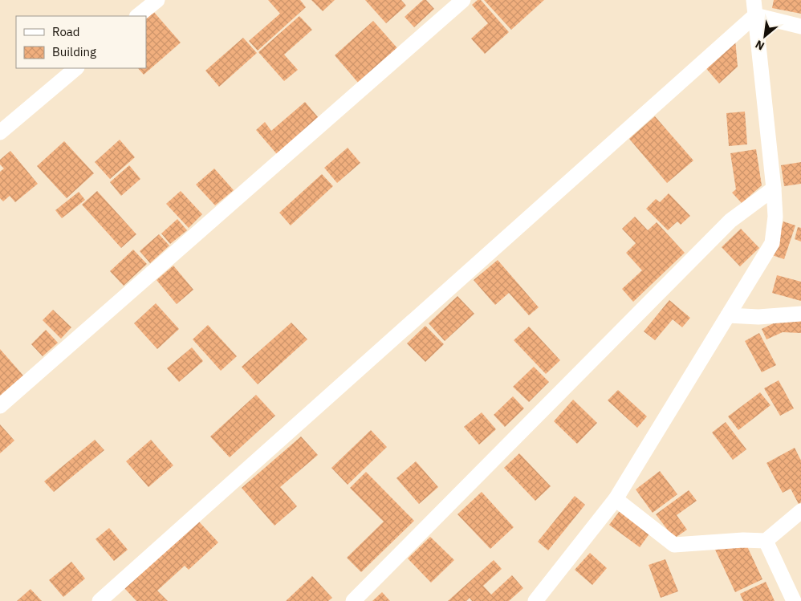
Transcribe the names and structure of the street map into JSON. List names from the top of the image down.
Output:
{
  "legend": ["Road", "Building"],
  "north": "bottom left"
}
